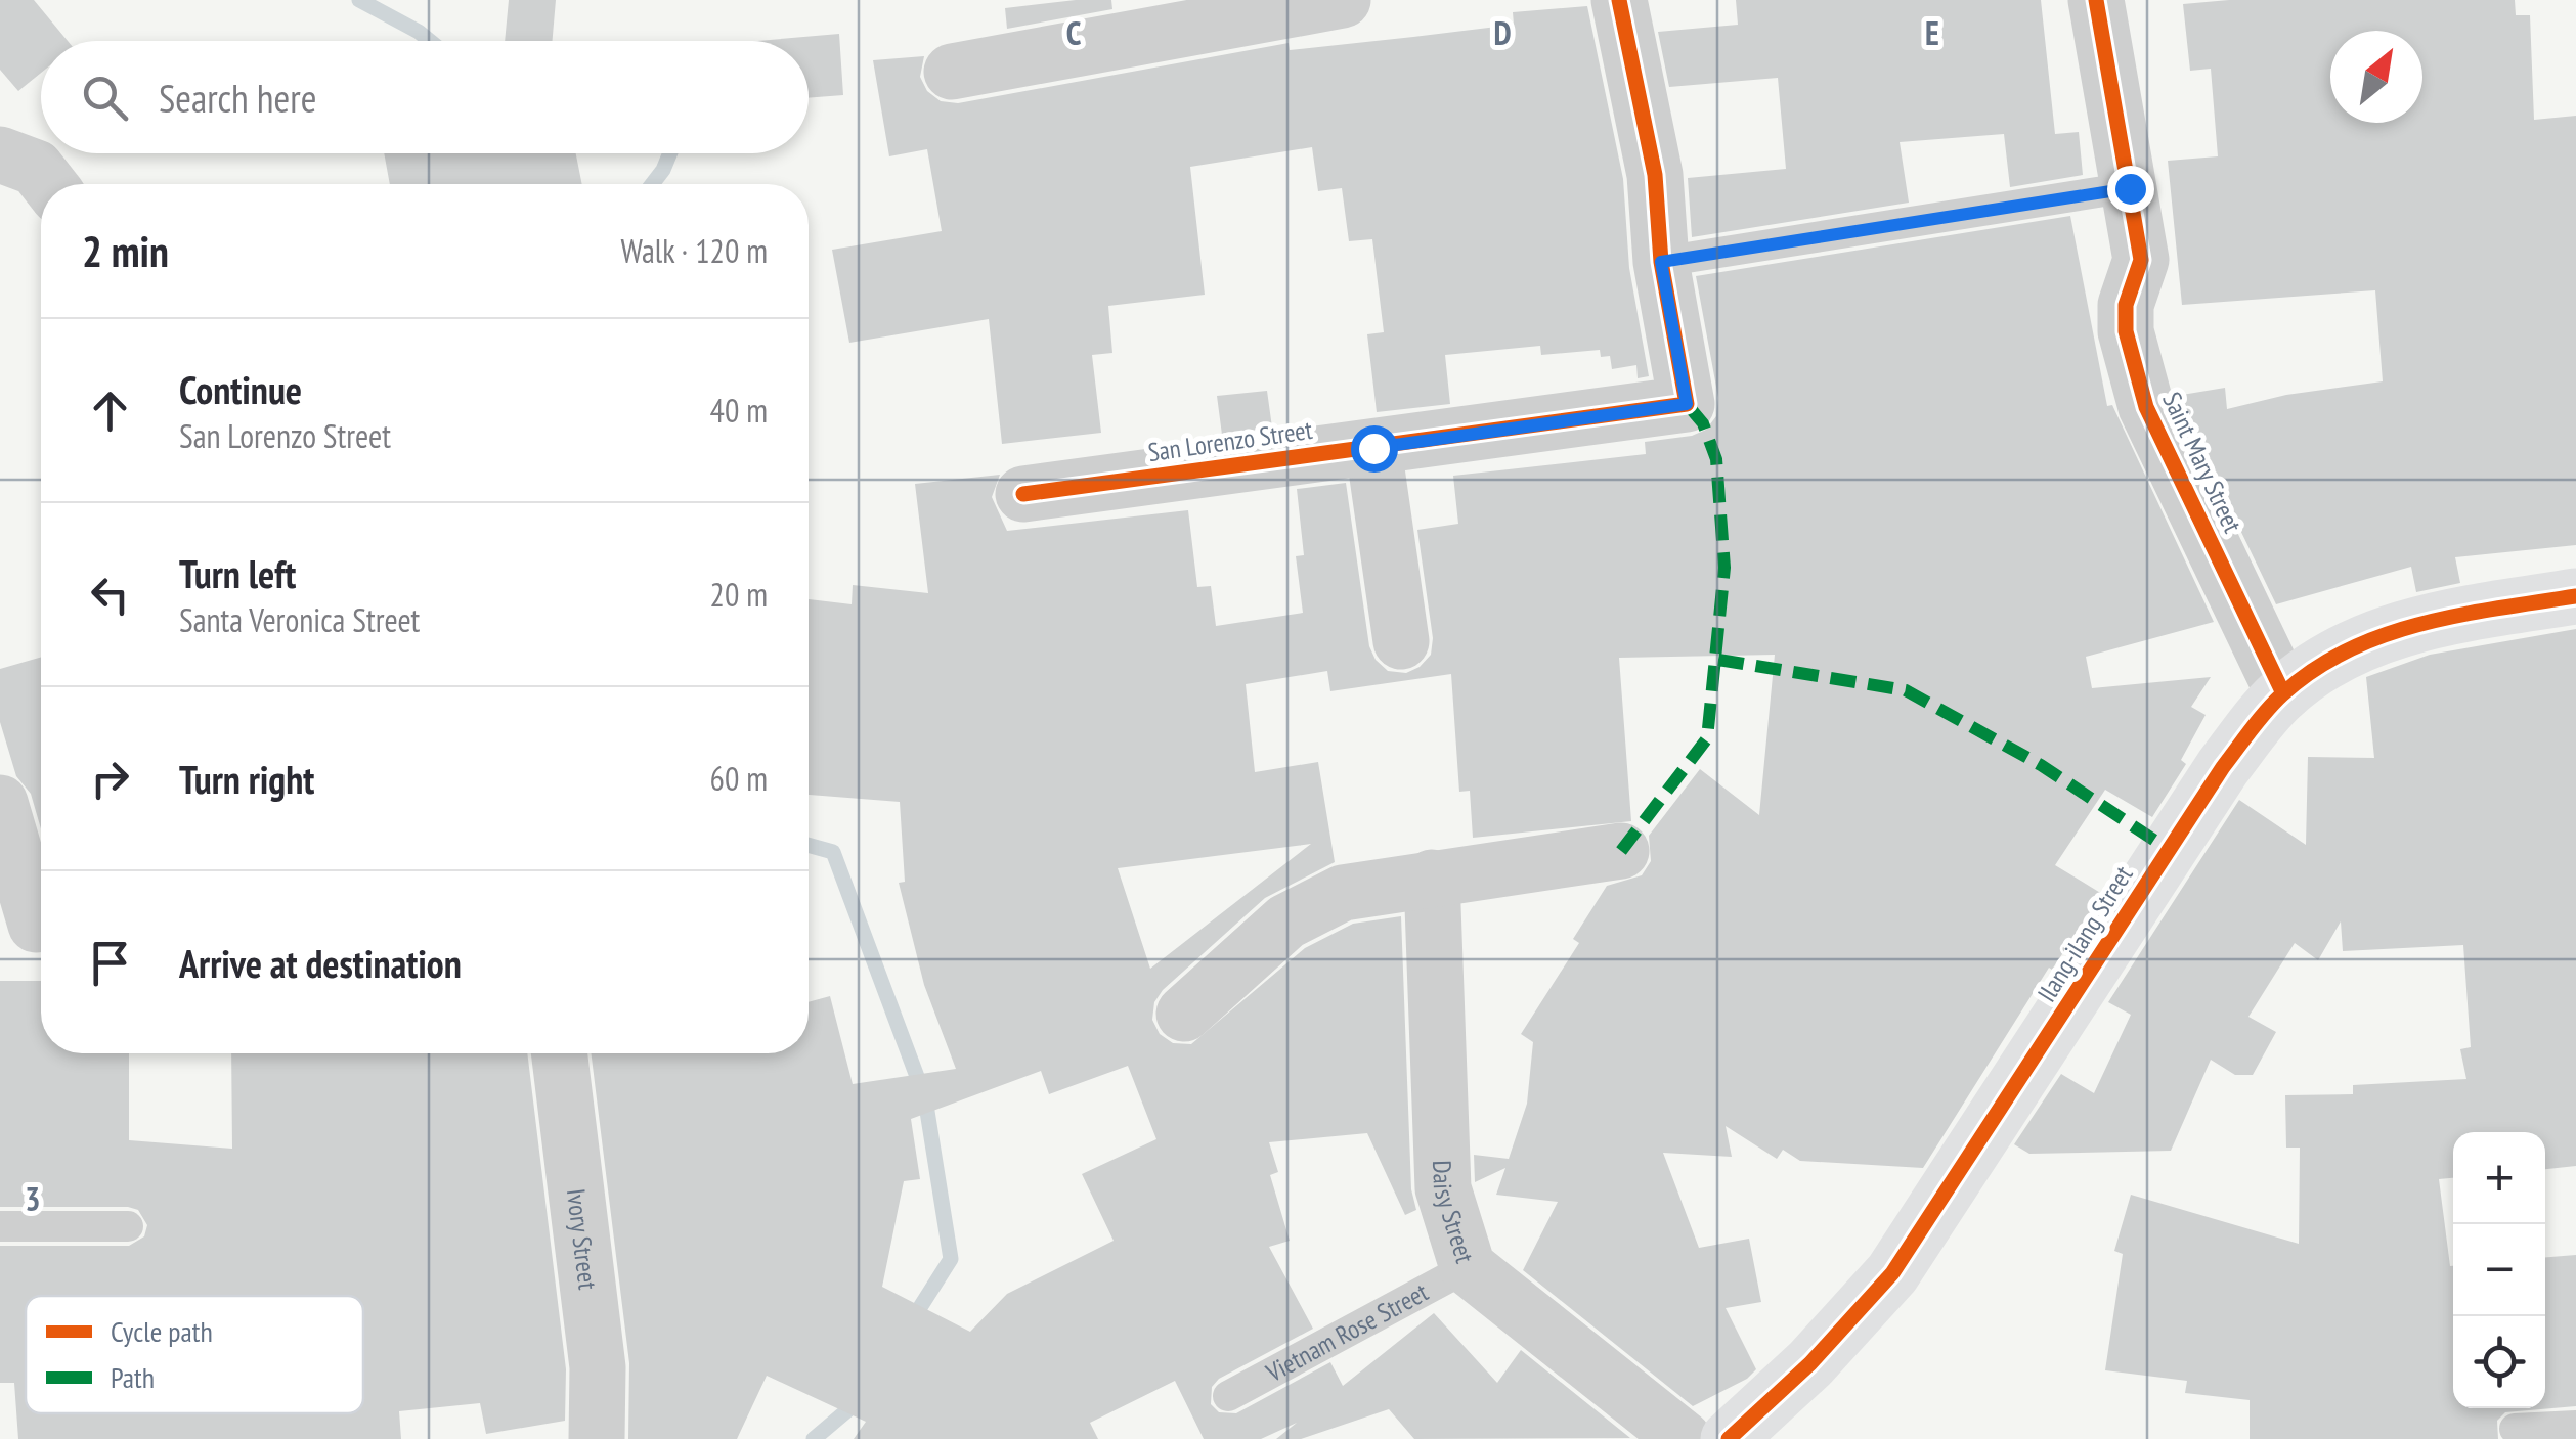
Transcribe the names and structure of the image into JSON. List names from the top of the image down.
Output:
{
  "streets": {
    "street": [
      "San Lorenzo Street",
      "Saint Mary Street",
      "Ilang-ilang Street",
      "Daisy Street",
      "Ivory Street"
    ],
    "lane": ["Vietnam Rose Street"]
  },
  "crossings": [
    ["Saint Mary Street", "Ilang-ilang Street"],
    ["Daisy Street", "Vietnam Rose Street"]
  ],
  "legend": ["Cycle path", "Path"],
  "north": "top right",
  "page": {
    "search": "Search here",
    "heading": ["2 min", "Walk · 120 m"],
    "list": [
      ["Continue", "San Lorenzo Street", "40 m"],
      ["Turn left", "Santa Veronica Street", "20 m"],
      ["Turn right", "60 m"],
      "Arrive at destination"
    ],
    "map_buttons": ["+", "−"]
  },
  "grid": {
    "columns": ["C", "D", "E"],
    "rows": ["3"]
  }
}
